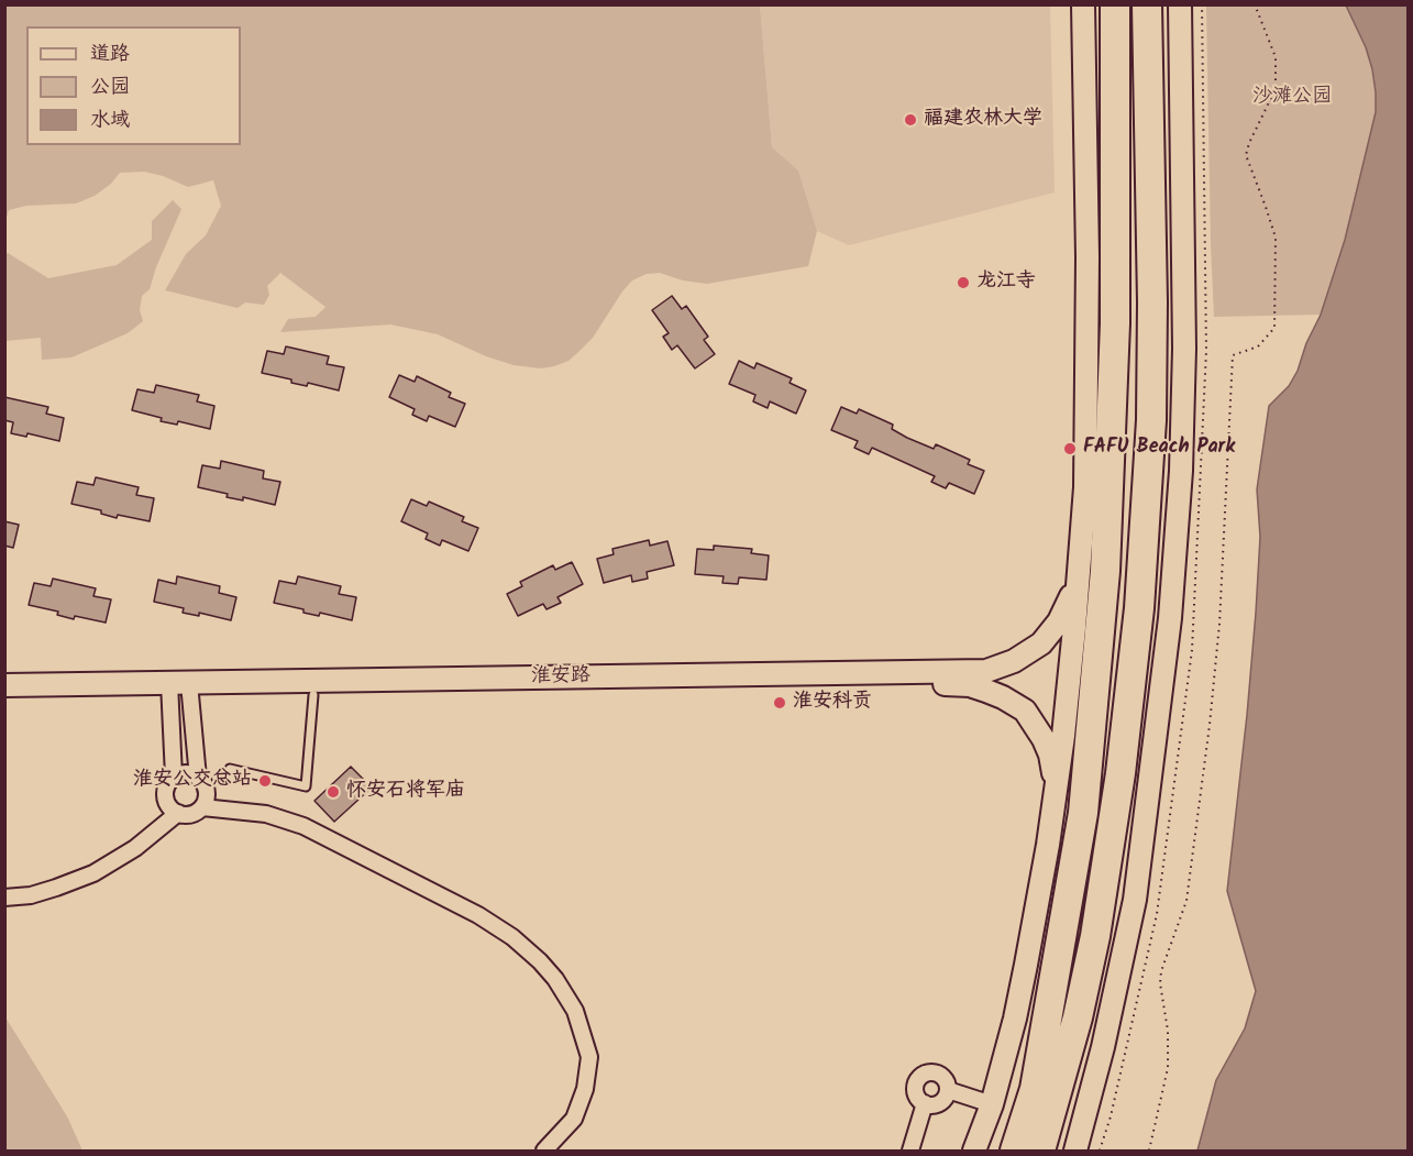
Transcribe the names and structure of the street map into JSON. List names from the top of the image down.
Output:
{
  "streets": {
    "main road": ["淮安路"]
  },
  "parks": ["沙滩公园"],
  "places": [
    "福建农林大学",
    "龙江寺",
    "FAFU Beach Park",
    "淮安科贡",
    "淮安公交总站",
    "怀安石将军庙"
  ],
  "legend": ["道路", "公园", "水域"]
}
